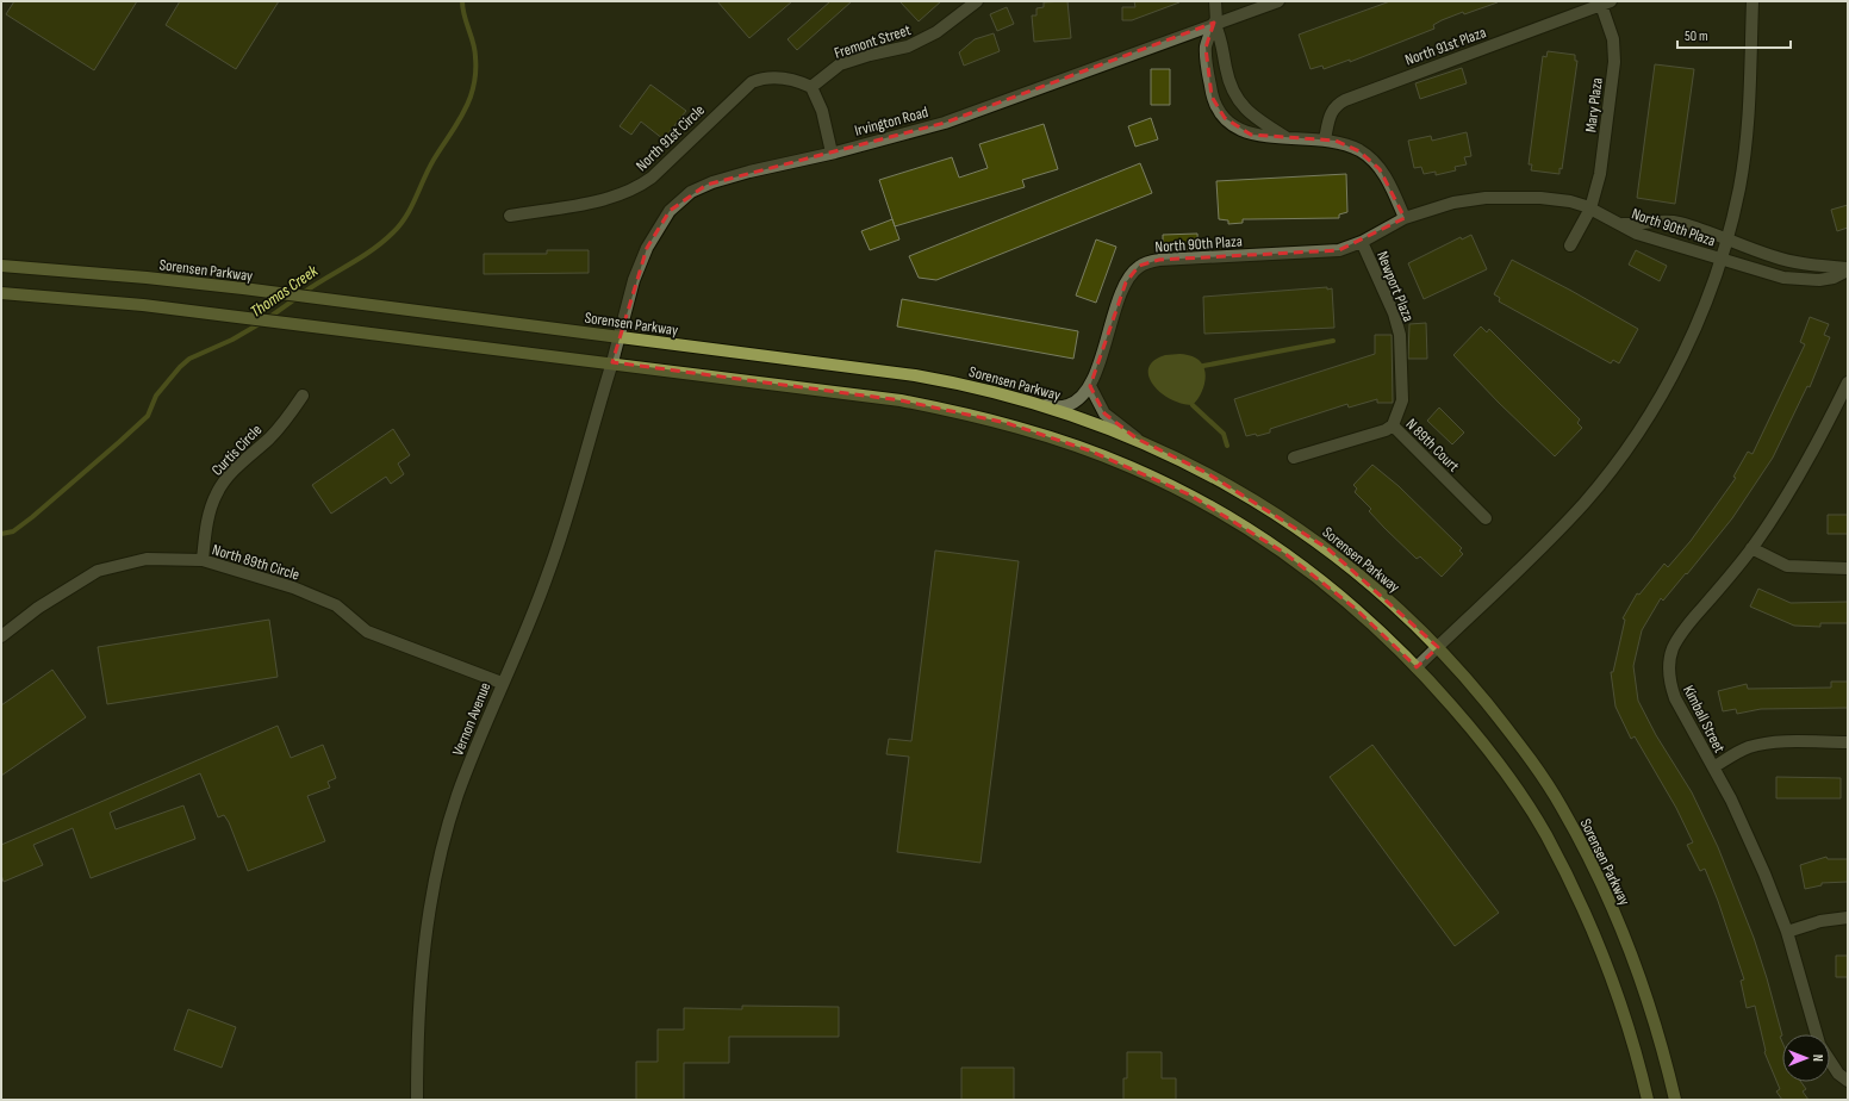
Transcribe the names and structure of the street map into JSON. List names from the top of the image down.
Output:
{
  "streets": {
    "main road": ["Sorensen Parkway"],
    "street": [
      "Fremont Street",
      "North 91st Plaza",
      "Mary Plaza",
      "Irvington Road",
      "North 91st Circle",
      "North 90th Plaza",
      "Newport Plaza",
      "N 89th Court",
      "Curtis Circle",
      "North 89th Circle",
      "Vernon Avenue",
      "Kimball Street"
    ]
  },
  "crossings": [
    ["Fremont Street", "North 91st Circle"],
    ["North 91st Plaza", "Mary Plaza"],
    ["Mary Plaza", "North 90th Plaza"],
    ["Irvington Road", "Sorensen Parkway"],
    ["Irvington Road", "Vernon Avenue"],
    ["North 90th Plaza", "Newport Plaza"],
    ["Newport Plaza", "N 89th Court"],
    ["Curtis Circle", "North 89th Circle"],
    ["North 89th Circle", "Vernon Avenue"]
  ],
  "water": ["Thomas Creek"],
  "scale_bar": "50 m",
  "north": "right"
}
